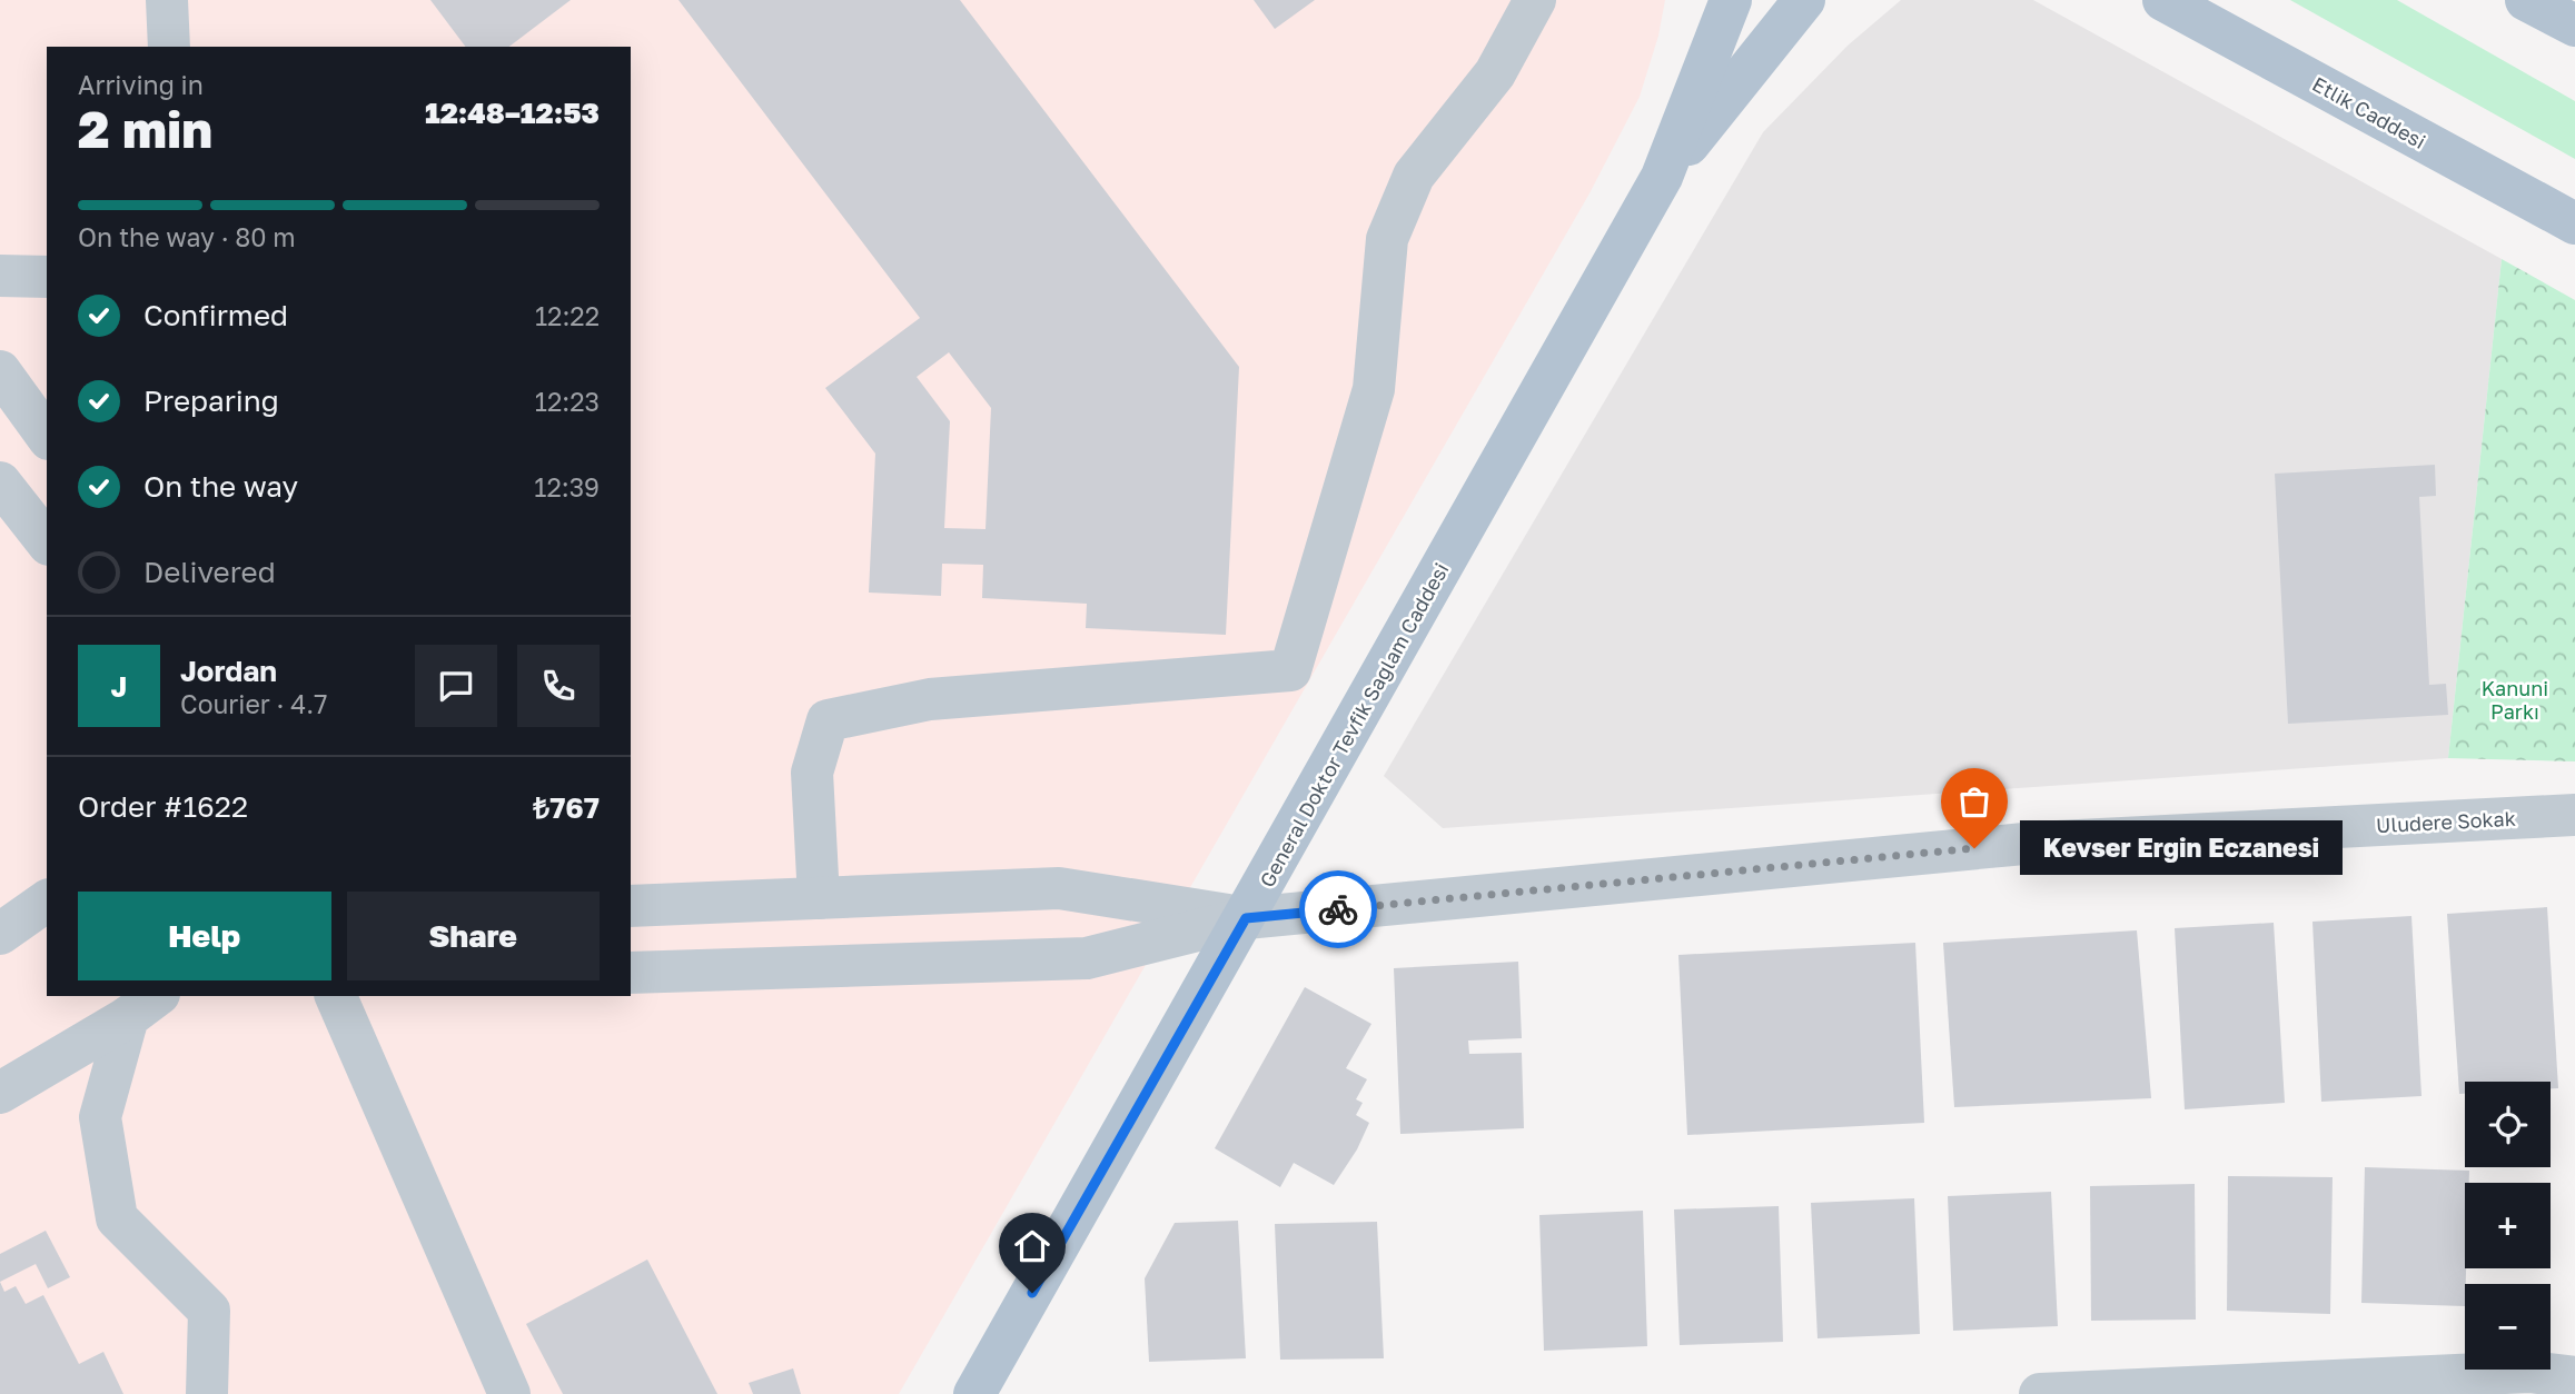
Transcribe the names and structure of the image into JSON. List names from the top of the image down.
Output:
{
  "streets": {
    "main road": ["Etlik Caddesi", "General Doktor Tevfik Sağlam Caddesi"],
    "street": ["Uludere Sokak"]
  },
  "crossings": [
    ["General Doktor Tevfik Sağlam Caddesi", "Uludere Sokak"]
  ],
  "parks": ["Kanuni Parkı"],
  "places": ["Kevser Ergin Eczanesi"],
  "page": {
    "heading": ["2 min", "Arriving in", "12:48–12:53"],
    "panel": [
      "Jordan",
      "Courier · 4.7",
      "Order #1622",
      "₺767"
    ],
    "bar": "On the way · 80 m",
    "list": [
      ["Confirmed", "12:22"],
      ["Preparing", "12:23"],
      ["On the way", "12:39"],
      "Delivered"
    ],
    "round": "J",
    "bubble": "Kevser Ergin Eczanesi",
    "buttons": ["Help", "Share"],
    "map_buttons": ["+", "−"]
  }
}
